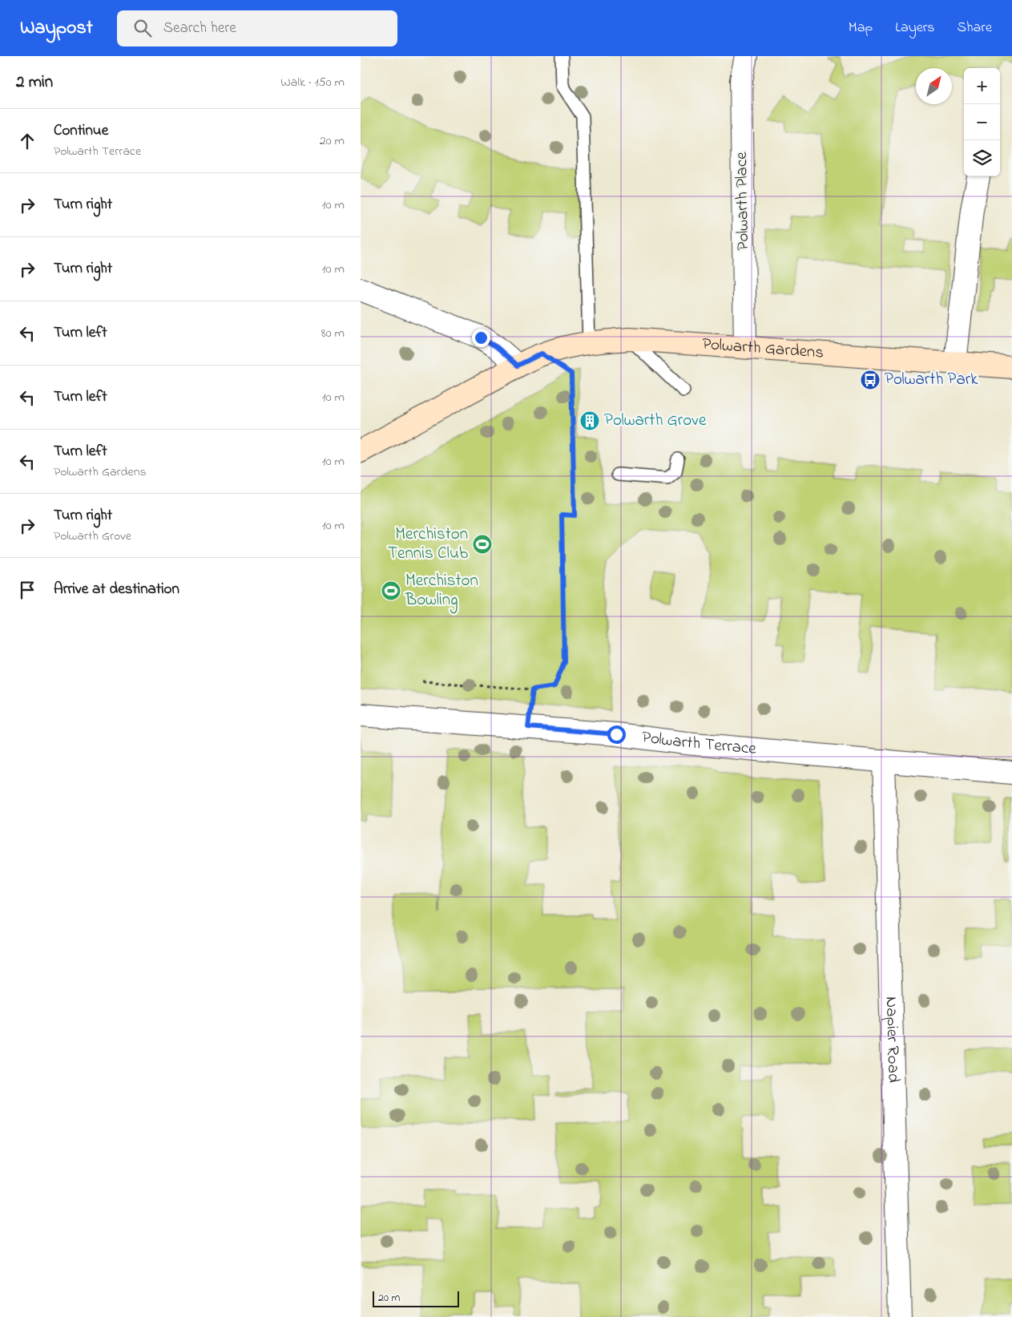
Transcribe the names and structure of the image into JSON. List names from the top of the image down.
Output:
{
  "streets": {
    "street": [
      "Polwarth Place",
      "Polwarth Gardens",
      "Polwarth Terrace",
      "Napier Road"
    ]
  },
  "crossings": [
    ["Polwarth Place", "Polwarth Gardens"],
    ["Polwarth Terrace", "Napier Road"]
  ],
  "places": {
    "bus stop": ["Polwarth Park"],
    "building": ["Polwarth Grove"],
    "sports": ["Merchiston Tennis Club", "Merchiston Bowling"]
  },
  "scale_bar": "20 m",
  "north": "top right",
  "page": {
    "header": "Waypost",
    "search": "Search here",
    "nav": ["Map", "Layers", "Share"],
    "heading": ["2 min", "Walk · 150 m"],
    "map_buttons": ["+", "−"],
    "list": [
      ["Continue", "Polwarth Terrace", "20 m"],
      ["Turn right", "10 m"],
      ["Turn right", "10 m"],
      ["Turn left", "80 m"],
      ["Turn left", "10 m"],
      ["Turn left", "Polwarth Gardens", "10 m"],
      ["Turn right", "Polwarth Grove", "10 m"],
      "Arrive at destination"
    ],
    "scale": "20 m"
  }
}
